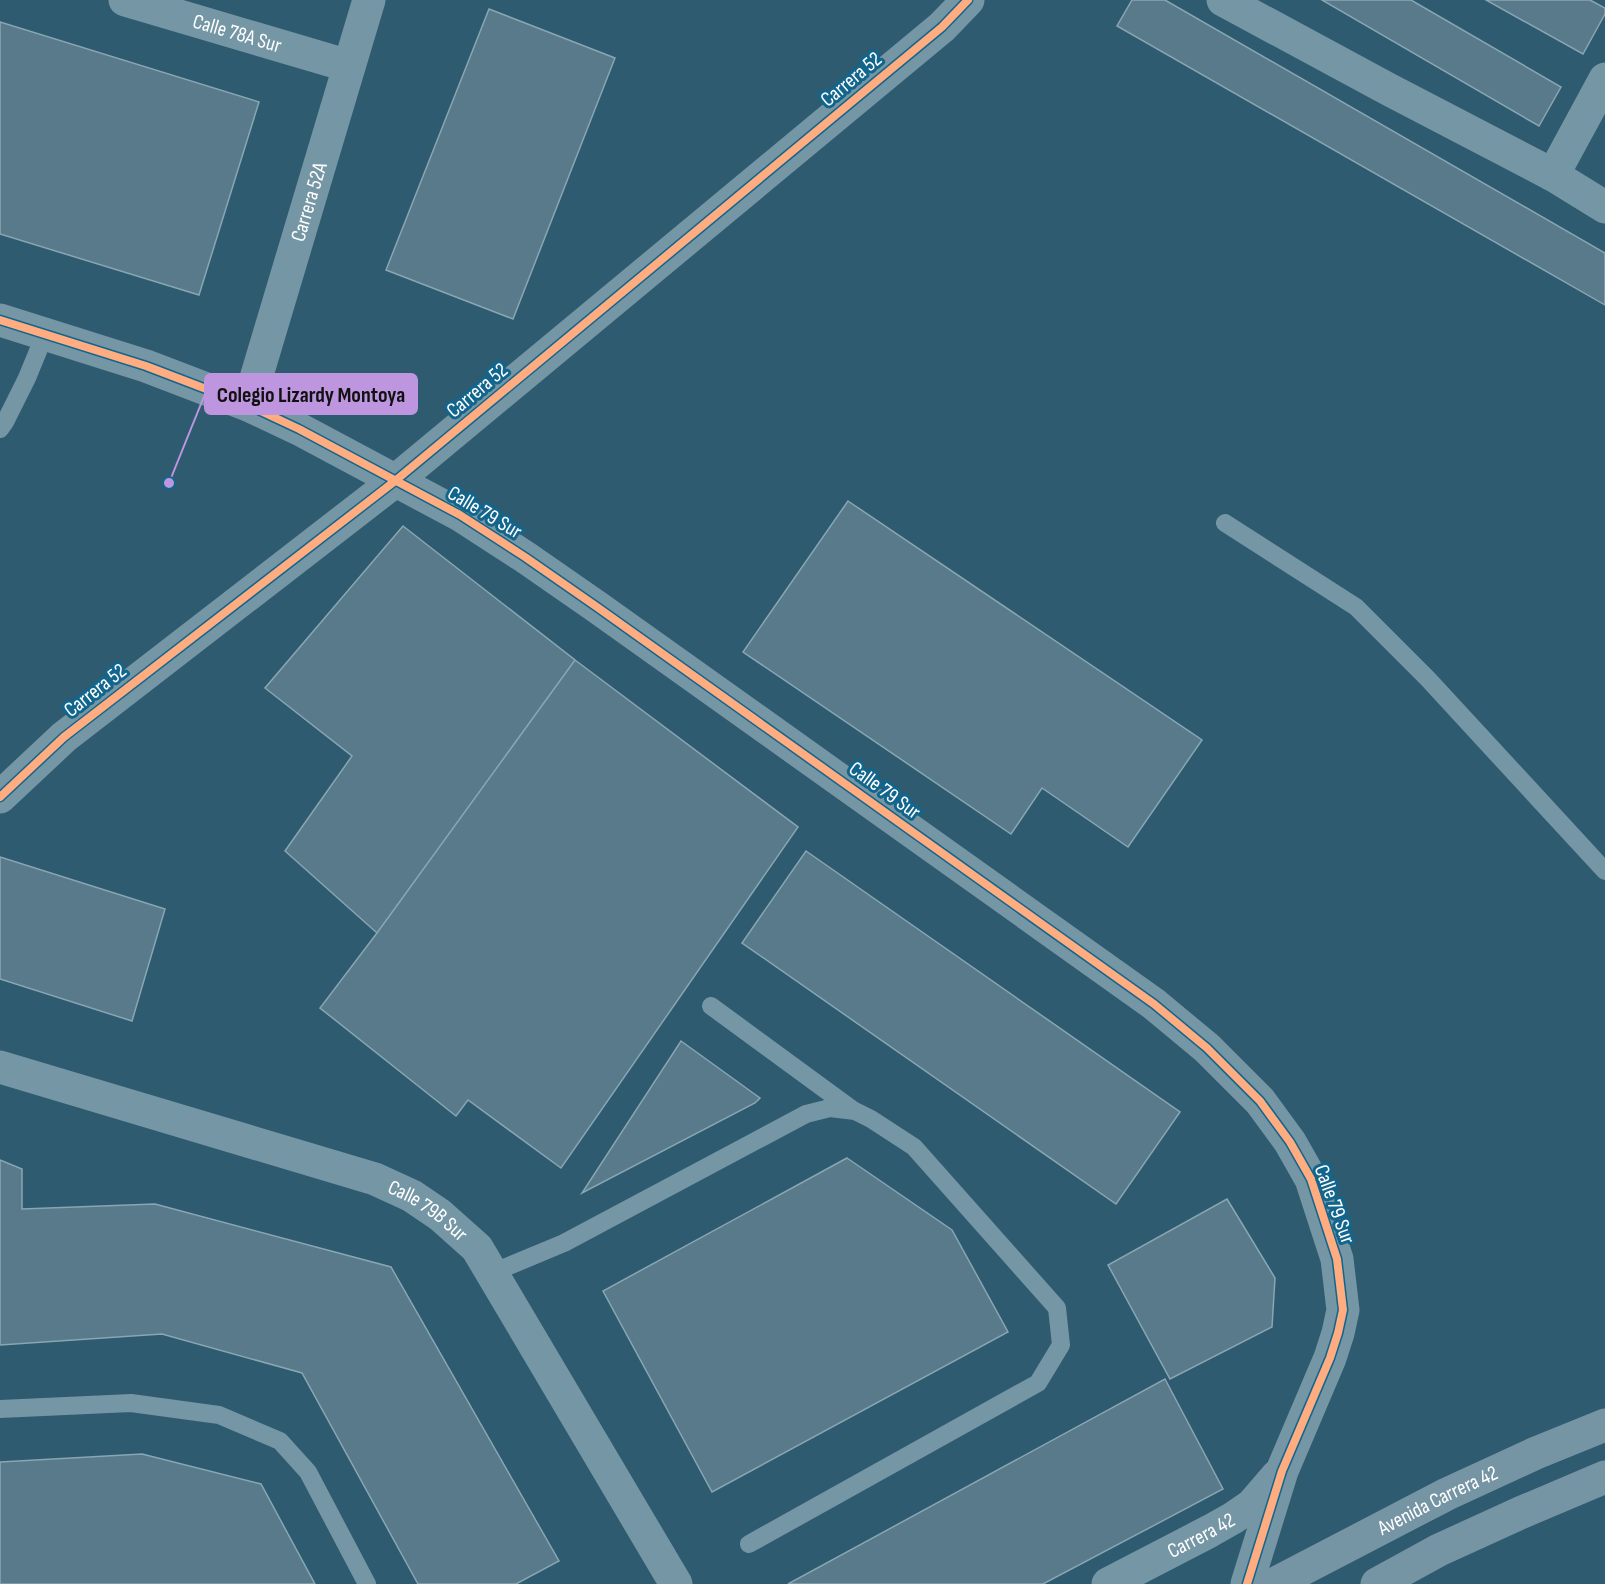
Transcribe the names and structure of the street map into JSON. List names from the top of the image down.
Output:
{
  "streets": {
    "highway": ["Avenida Carrera 42"],
    "street": [
      "Calle 78A Sur",
      "Carrera 52",
      "Carrera 52A",
      "Calle 79 Sur",
      "Calle 79B Sur",
      "Carrera 42"
    ]
  },
  "crossings": [
    ["Calle 78A Sur", "Carrera 52A"],
    ["Carrera 52", "Calle 79 Sur"],
    ["Carrera 52A", "Calle 79 Sur"],
    ["Calle 79 Sur", "Carrera 42"]
  ],
  "places": ["Colegio Lizardy Montoya"]
}
